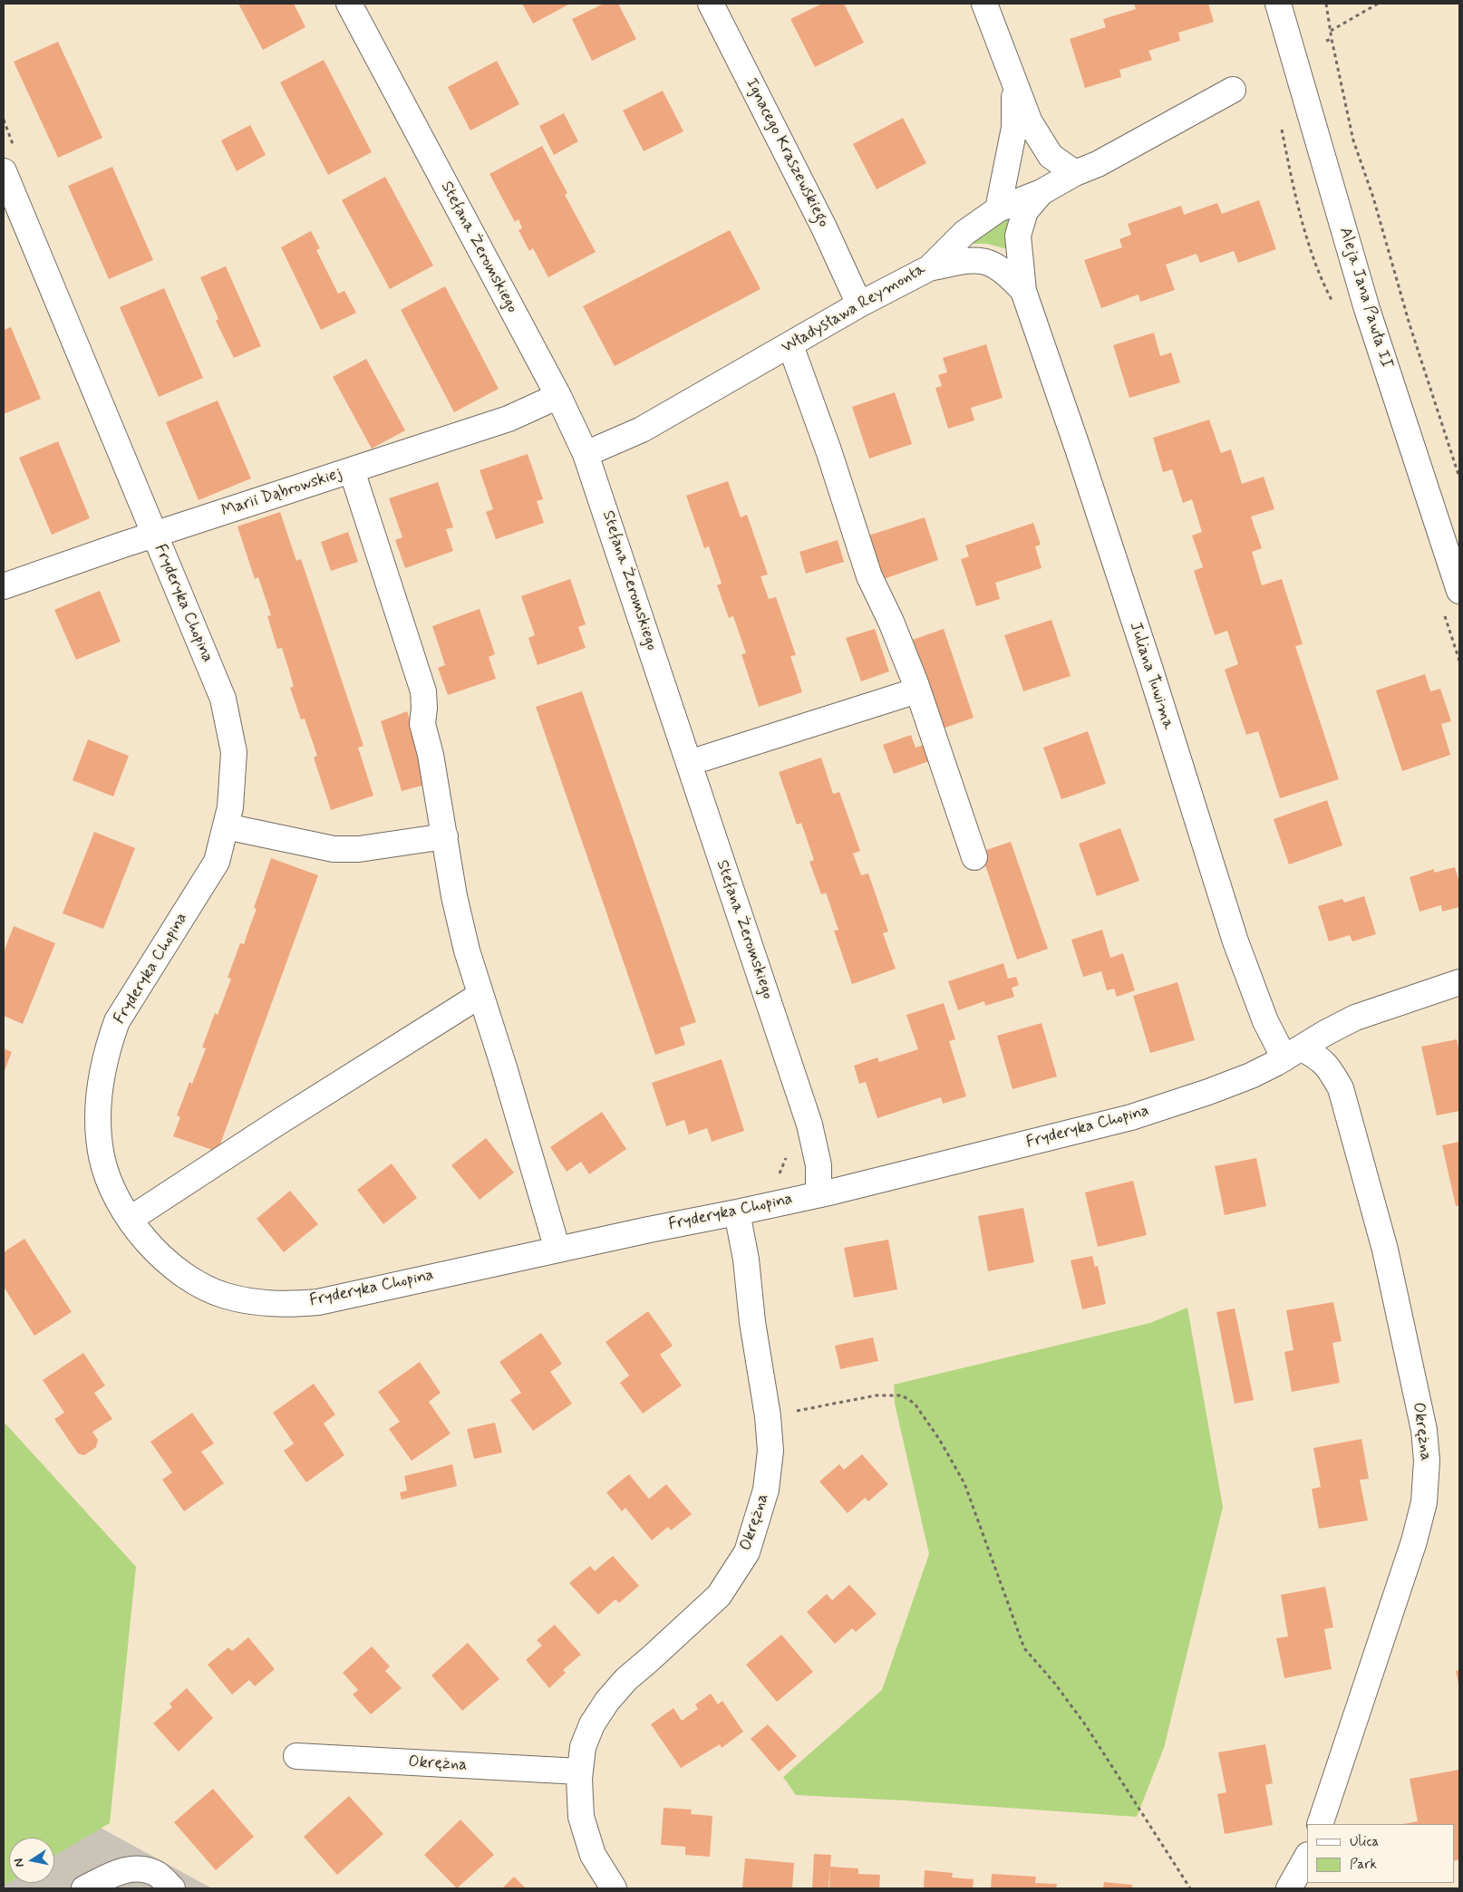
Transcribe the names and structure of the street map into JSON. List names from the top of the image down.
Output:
{
  "streets": {
    "street": [
      "Ignacego Kraszewskiego",
      "Stefana Żeromskiego",
      "Aleja Jana Pawła II",
      "Władysława Reymonta",
      "Marii Dąbrowskiej",
      "Fryderyka Chopina",
      "Juliana Tuwima",
      "Okrężna"
    ]
  },
  "crossings": [
    ["Ignacego Kraszewskiego", "Władysława Reymonta"],
    ["Stefana Żeromskiego", "Władysława Reymonta"],
    ["Stefana Żeromskiego", "Marii Dąbrowskiej"],
    ["Stefana Żeromskiego", "Fryderyka Chopina"],
    ["Władysława Reymonta", "Juliana Tuwima"],
    ["Marii Dąbrowskiej", "Fryderyka Chopina"],
    ["Fryderyka Chopina", "Juliana Tuwima"],
    ["Fryderyka Chopina", "Okrężna"],
    ["Juliana Tuwima", "Okrężna"]
  ],
  "legend": ["Ulica", "Park"],
  "north": "left"
}
